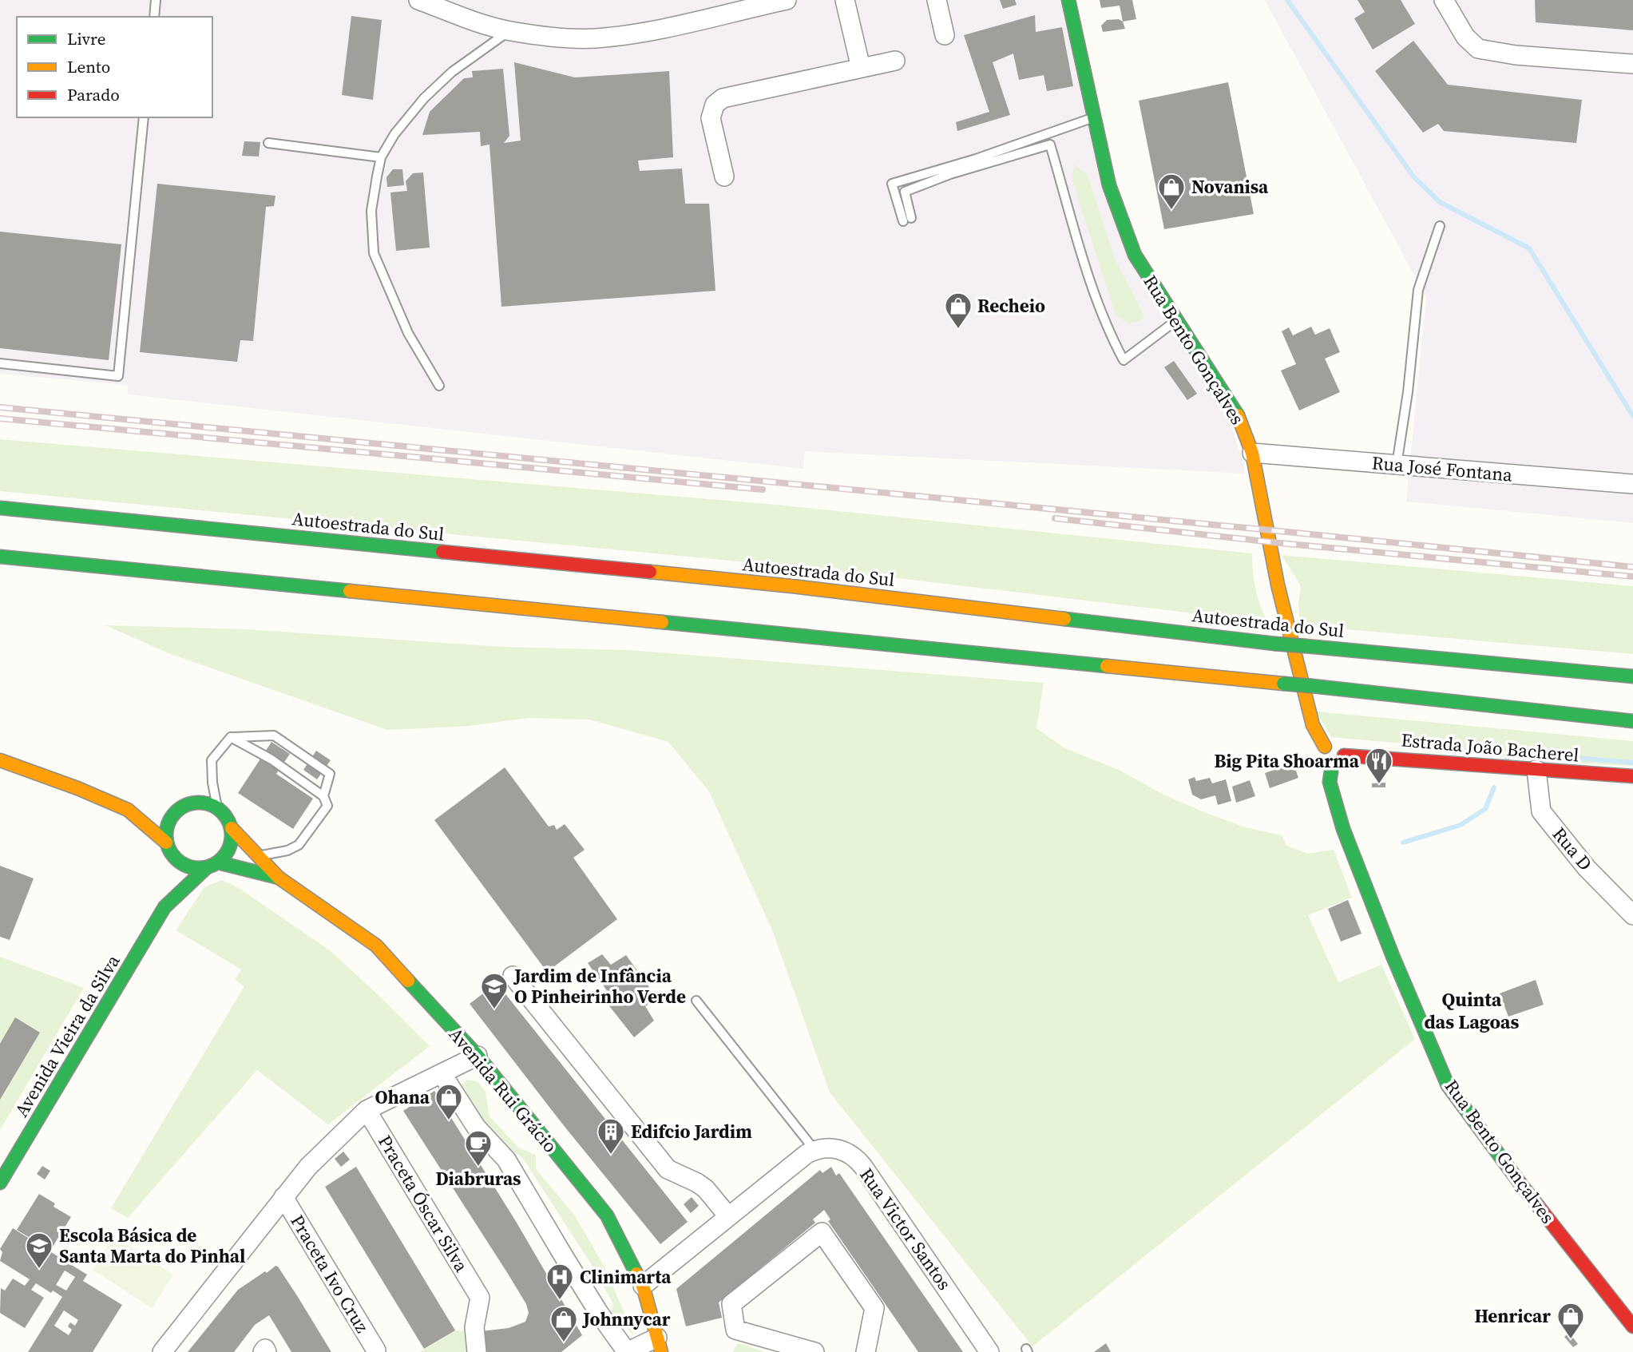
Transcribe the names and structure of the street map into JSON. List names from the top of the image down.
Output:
{
  "streets": {
    "main road": [
      "Rua Bento Gonçalves",
      "Autoestrada do Sul",
      "Estrada João Bacherel",
      "Avenida Vieira da Silva",
      "Avenida Rui Grácio"
    ],
    "street": [
      "Rua José Fontana",
      "Rua D",
      "Praceta Óscar Silva",
      "Rua Victor Santos",
      "Praceta Ivo Cruz"
    ]
  },
  "crossings": [
    ["Rua Bento Gonçalves", "Rua José Fontana"],
    ["Estrada João Bacherel", "Rua D"],
    ["Avenida Vieira da Silva", "Avenida Rui Grácio"]
  ],
  "districts": ["Quinta das Lagoas"],
  "places": {
    "shop": [
      "Novanisa",
      "Recheio",
      "Ohana",
      "Henricar",
      "Johnnycar"
    ],
    "restaurant": ["Big Pita Shoarma"],
    "school or university": ["Jardim de Infância O Pinheirinho Verde", "Escola Básica de Santa Marta do Pinhal"],
    "building": ["Edifcio Jardim"],
    "cafe": ["Diabruras"],
    "hospital": ["Clinimarta"]
  },
  "legend": ["Livre", "Lento", "Parado"]
}
